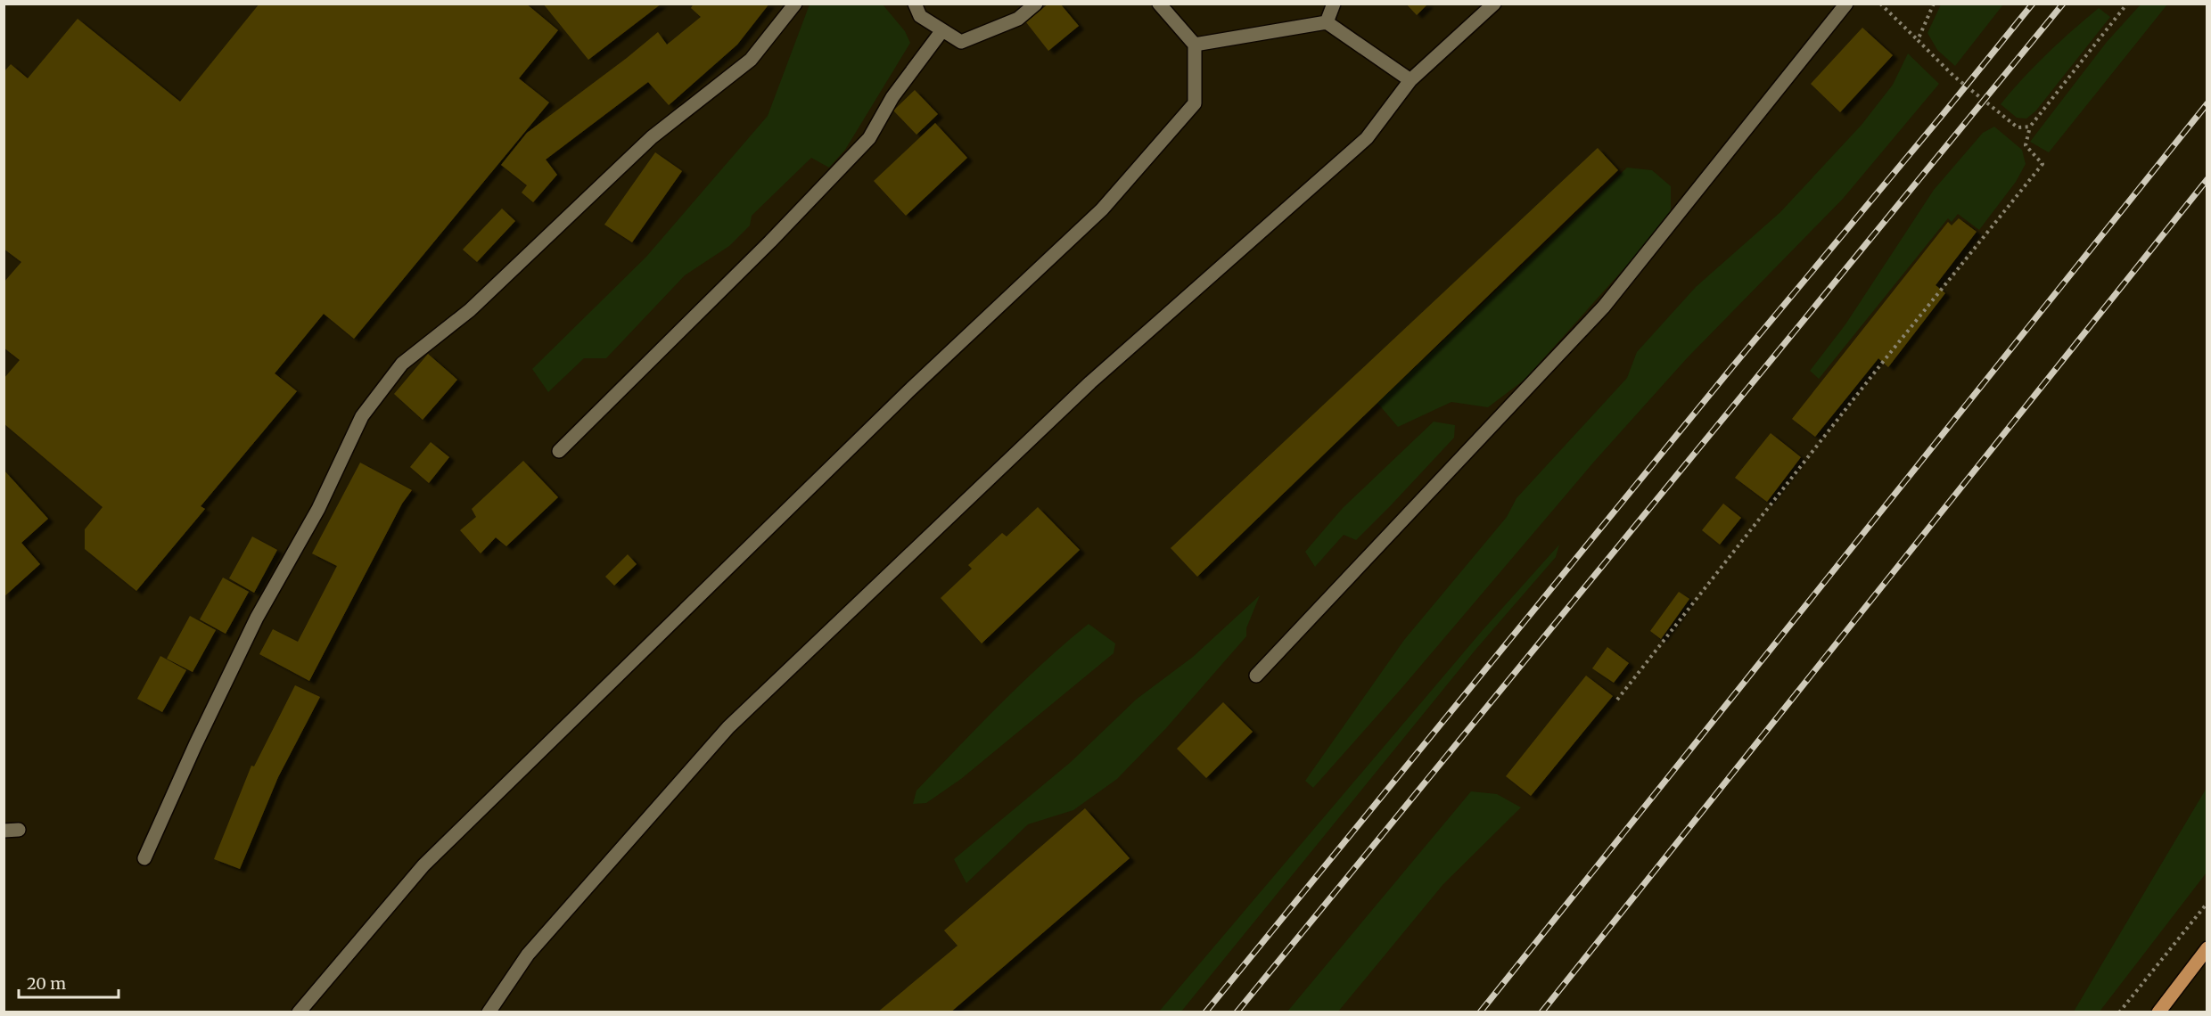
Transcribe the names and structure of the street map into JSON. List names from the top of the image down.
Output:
{
  "scale_bar": "20 m"
}
